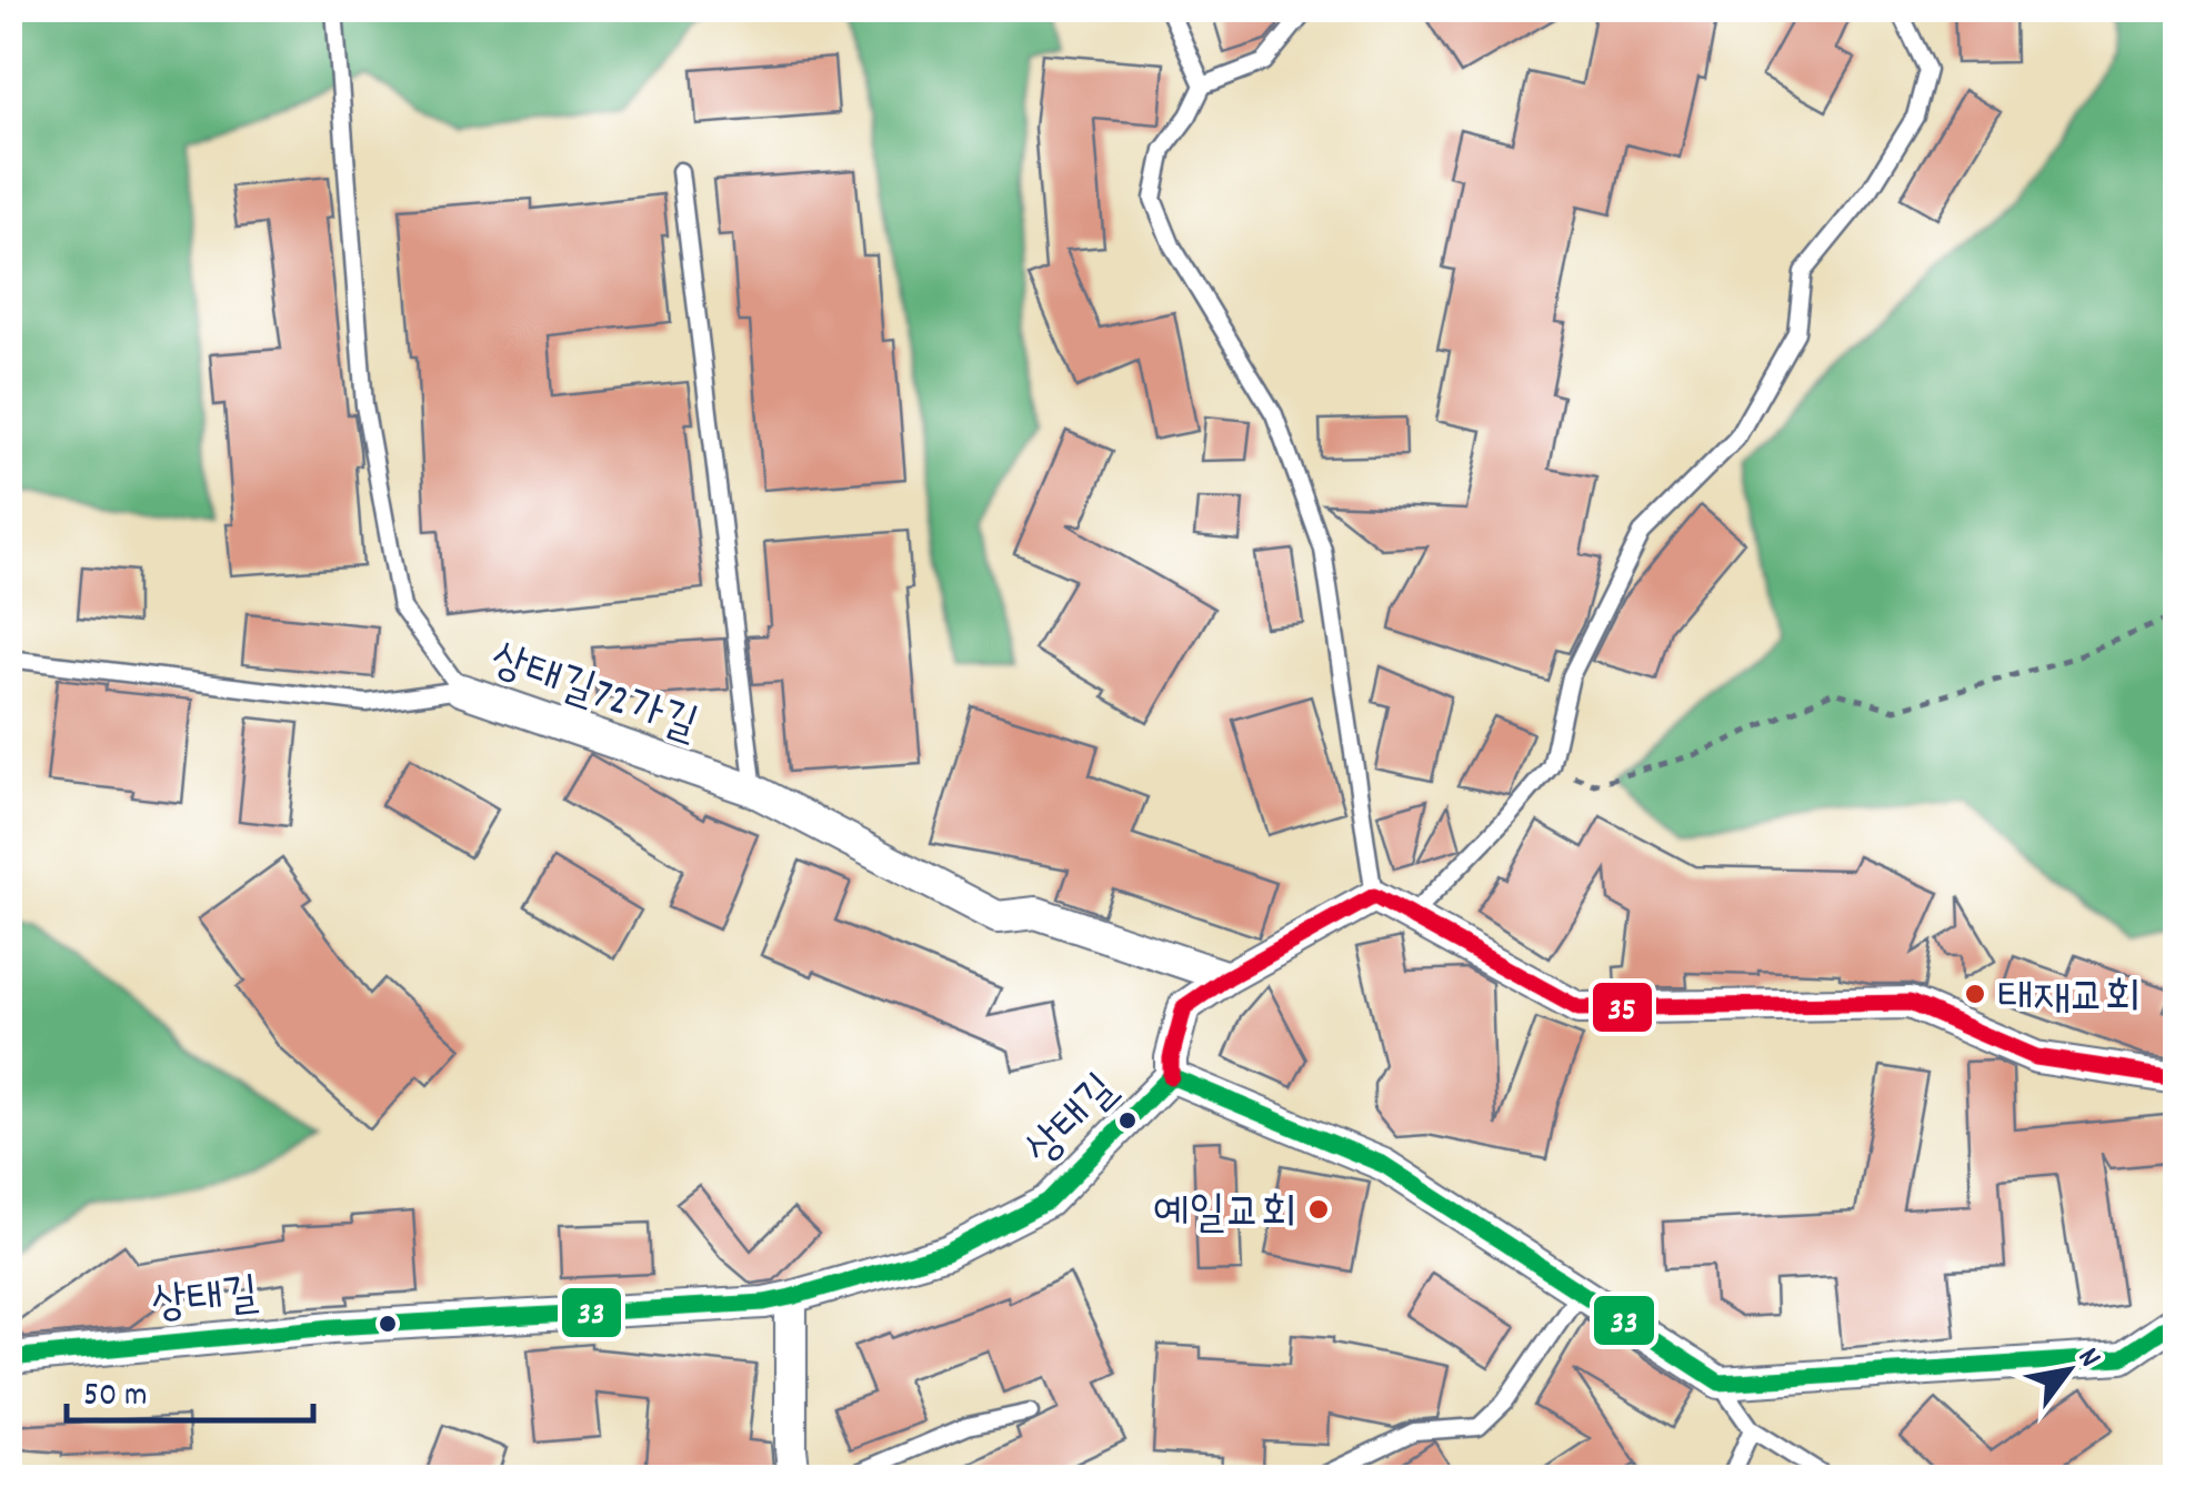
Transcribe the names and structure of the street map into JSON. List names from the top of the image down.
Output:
{
  "streets": {
    "street": ["상태길72가길", "상태길"]
  },
  "places": ["태재교회", "예일교회"],
  "lines": ["transit line 35", "transit line 33"],
  "scale_bar": "50 m",
  "north": "top right"
}
